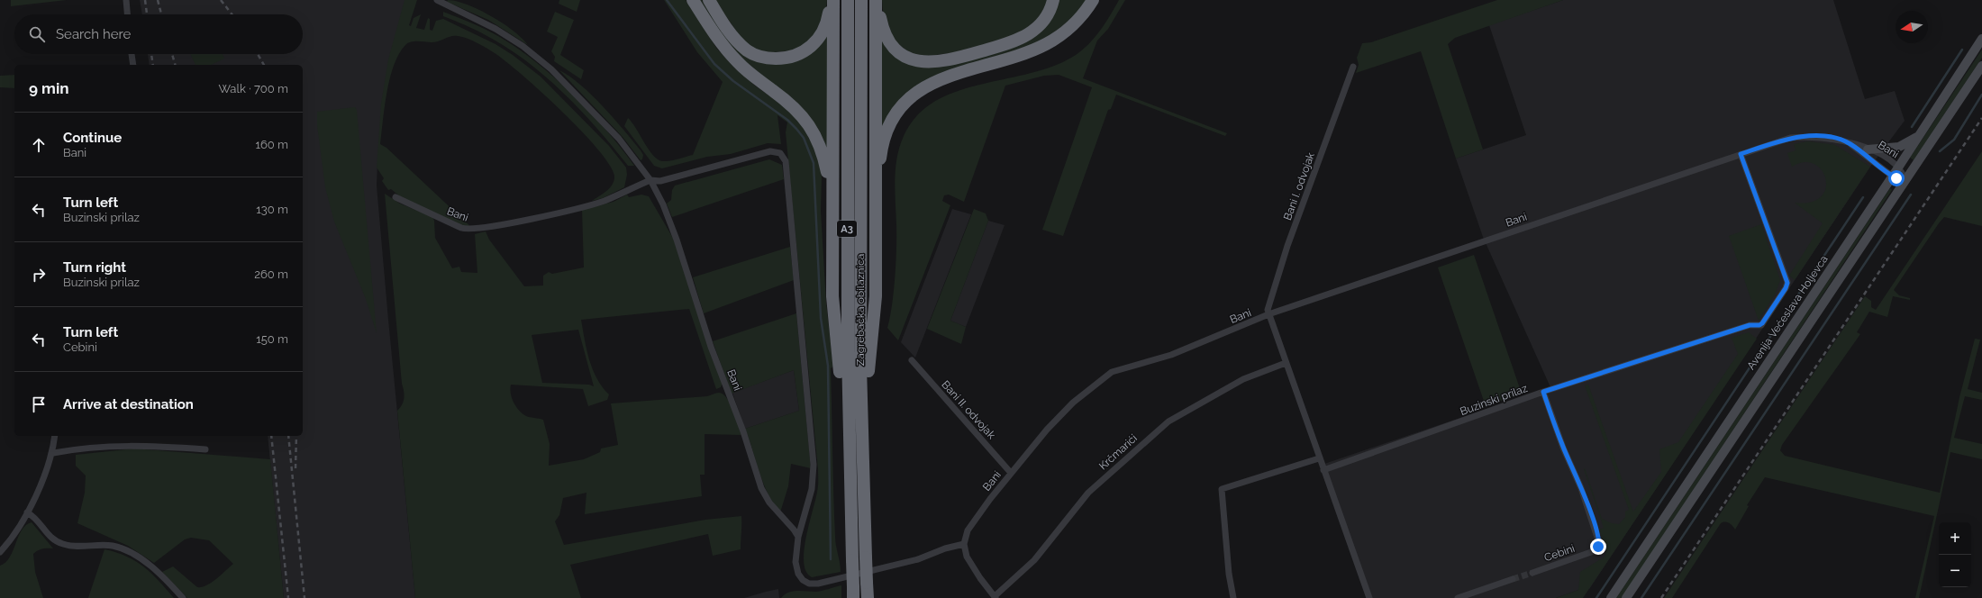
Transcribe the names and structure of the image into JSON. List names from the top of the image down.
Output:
{
  "streets": {
    "highway": ["A3", "Zagrebačka obilaznica"],
    "main road": ["Avenija Većeslava Holjevca"],
    "street": [
      "Bani",
      "Bani I. odvojak",
      "Buzinski prilaz",
      "Bani II. odvojak",
      "Krčmarići",
      "Cebini"
    ]
  },
  "crossings": [
    ["Bani", "Bani I. odvojak"],
    ["Bani", "Avenija Većeslava Holjevca"],
    ["Bani", "Buzinski prilaz"],
    ["Bani", "Bani II. odvojak"],
    ["Buzinski prilaz", "Cebini"]
  ],
  "north": "left",
  "page": {
    "search": "Search here",
    "heading": ["9 min", "Walk · 700 m"],
    "list": [
      ["Continue", "Bani", "160 m"],
      ["Turn left", "Buzinski prilaz", "130 m"],
      ["Turn right", "Buzinski prilaz", "260 m"],
      ["Turn left", "Cebini", "150 m"],
      "Arrive at destination"
    ],
    "map_buttons": ["+", "−"]
  }
}
